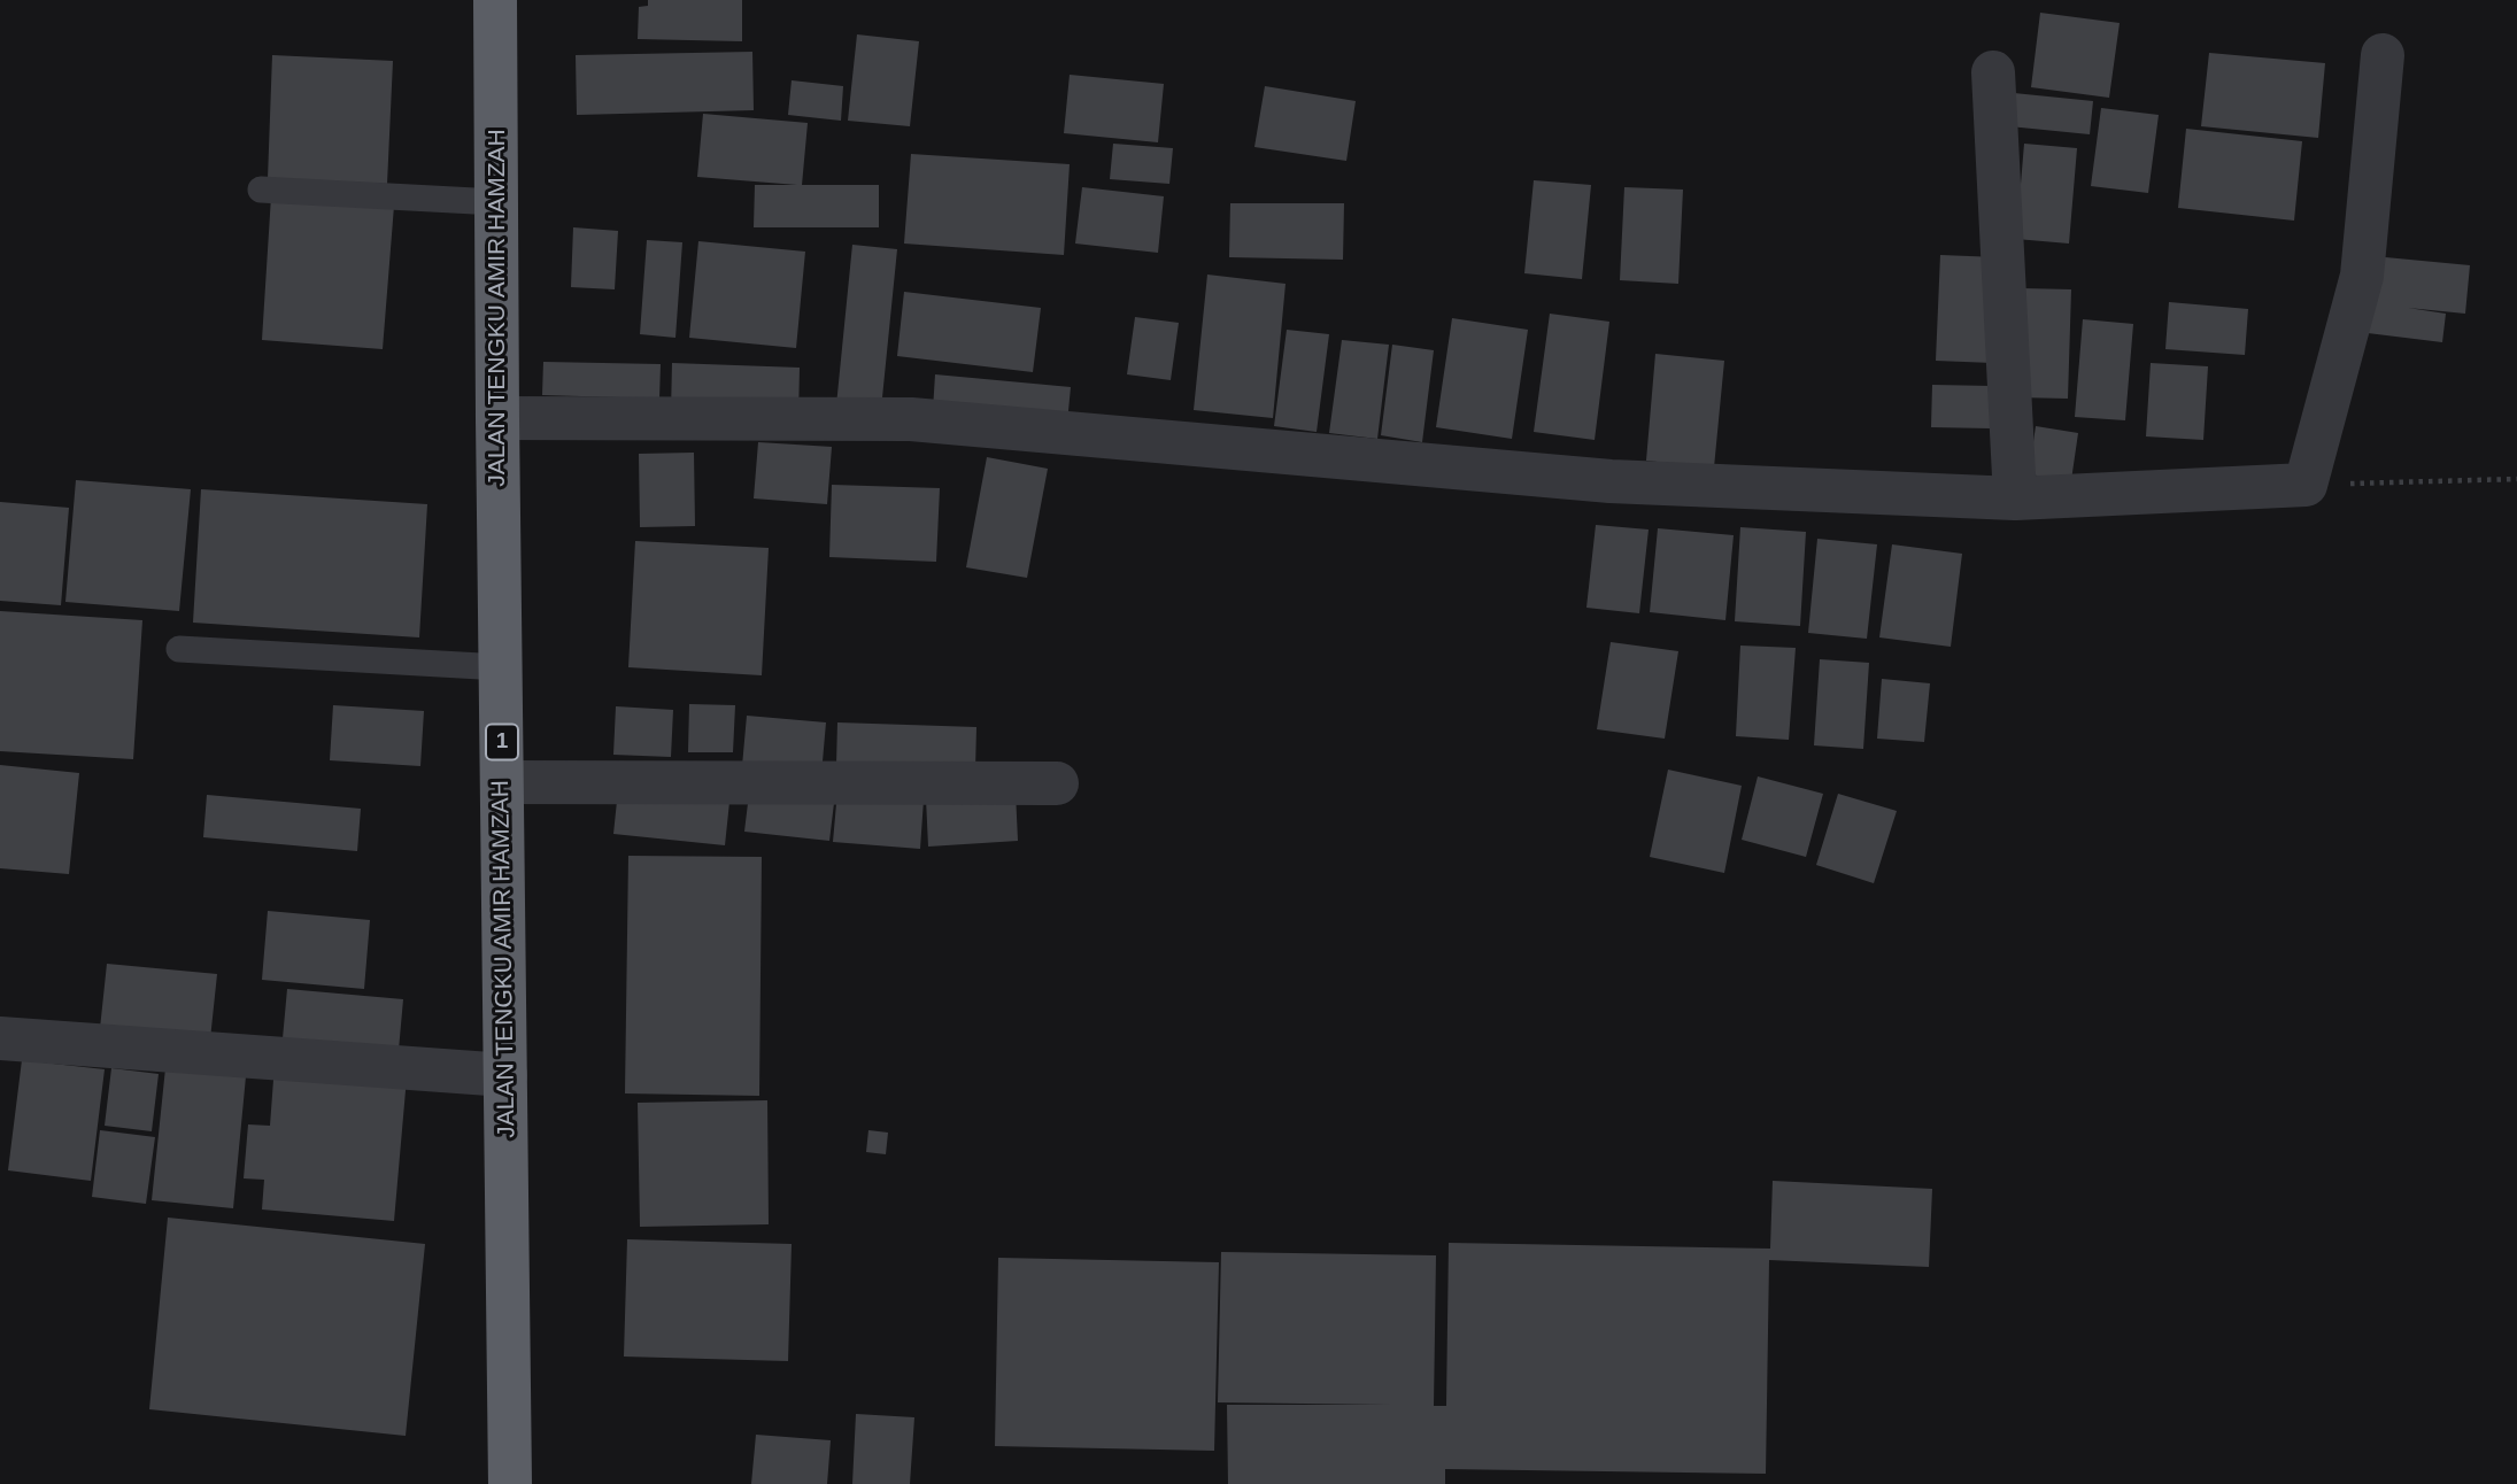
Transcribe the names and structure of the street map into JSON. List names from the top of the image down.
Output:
{
  "streets": {
    "highway": ["JALAN TENGKU AMIR HAMZAH", "1"]
  }
}
